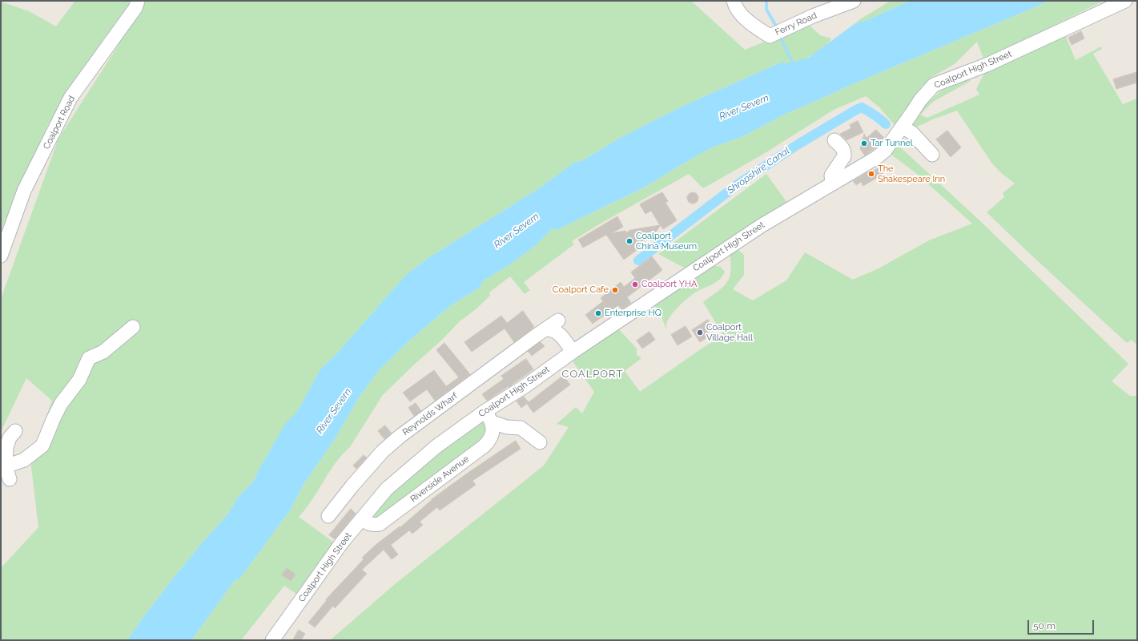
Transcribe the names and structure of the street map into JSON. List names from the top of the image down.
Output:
{
  "streets": {
    "street": [
      "Ferry Road",
      "Coalport High Street",
      "Coalport Road",
      "Reynolds Wharf",
      "Riverside Avenue"
    ]
  },
  "crossings": [
    ["Coalport High Street", "Riverside Avenue"]
  ],
  "districts": ["COALPORT"],
  "water": ["River Severn", "Shropshire Canal"],
  "places": [
    "Tar Tunnel",
    "The Shakespeare Inn",
    "Coalport China Museum",
    "Coalport YHA",
    "Coalport Cafe",
    "Enterprise HQ",
    "Coalport Village Hall"
  ],
  "scale_bar": "50 m"
}
